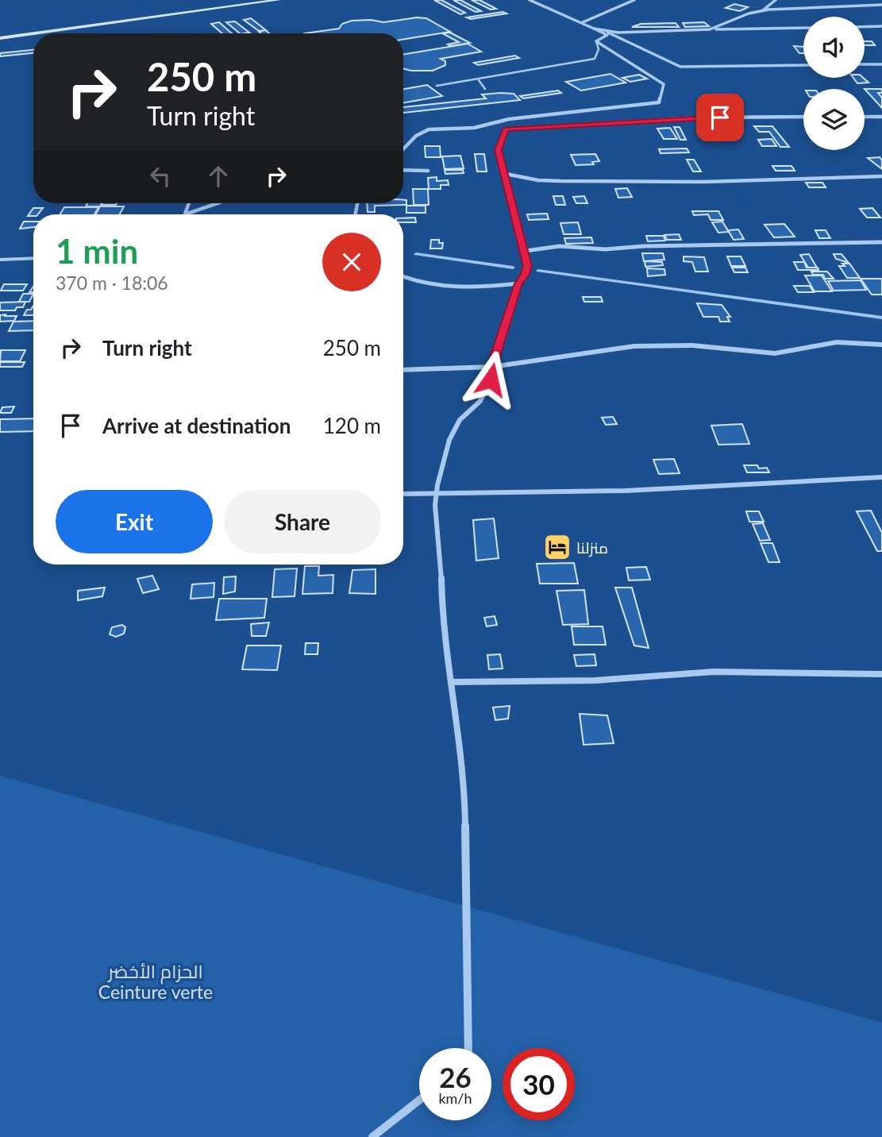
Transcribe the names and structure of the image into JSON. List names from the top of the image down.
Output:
{
  "parks": ["الحزام الأخضر Ceinture verte"],
  "places": {
    "hotel": ["منزلنا"]
  },
  "page": {
    "turn": ["250 m", "Turn right"],
    "heading": ["1 min", "370 m · 18:06"],
    "list": [
      {
        "name": "Turn right",
        "value": "250 m"
      },
      {
        "name": "Arrive at destination",
        "value": "120 m"
      }
    ],
    "buttons": ["Exit", "Share"],
    "speed": "26 km/h",
    "limit": "30"
  }
}
